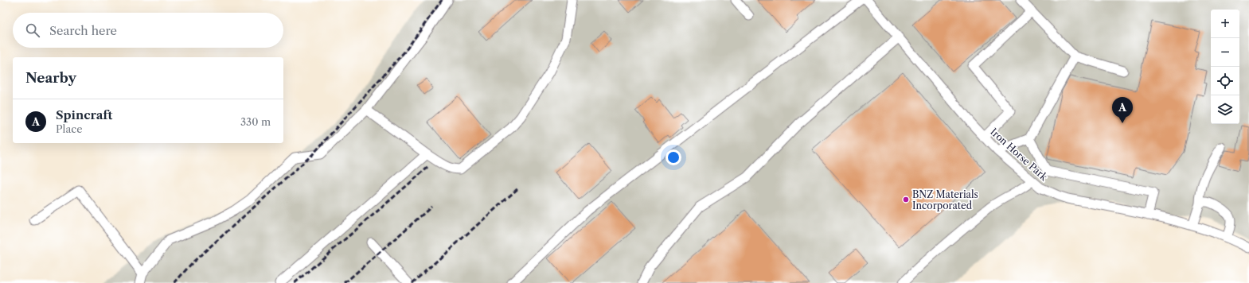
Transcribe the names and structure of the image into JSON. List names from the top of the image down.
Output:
{
  "streets": {
    "street": ["Iron Horse Park"]
  },
  "places": ["BNZ Materials Incorporated"],
  "page": {
    "map_buttons": ["+", "−"],
    "search": "Search here",
    "heading": "Nearby",
    "pins": "A",
    "list": [
      {
        "mark": "A",
        "name": "Spincraft",
        "note": "Place",
        "value": "330 m"
      }
    ]
  }
}
